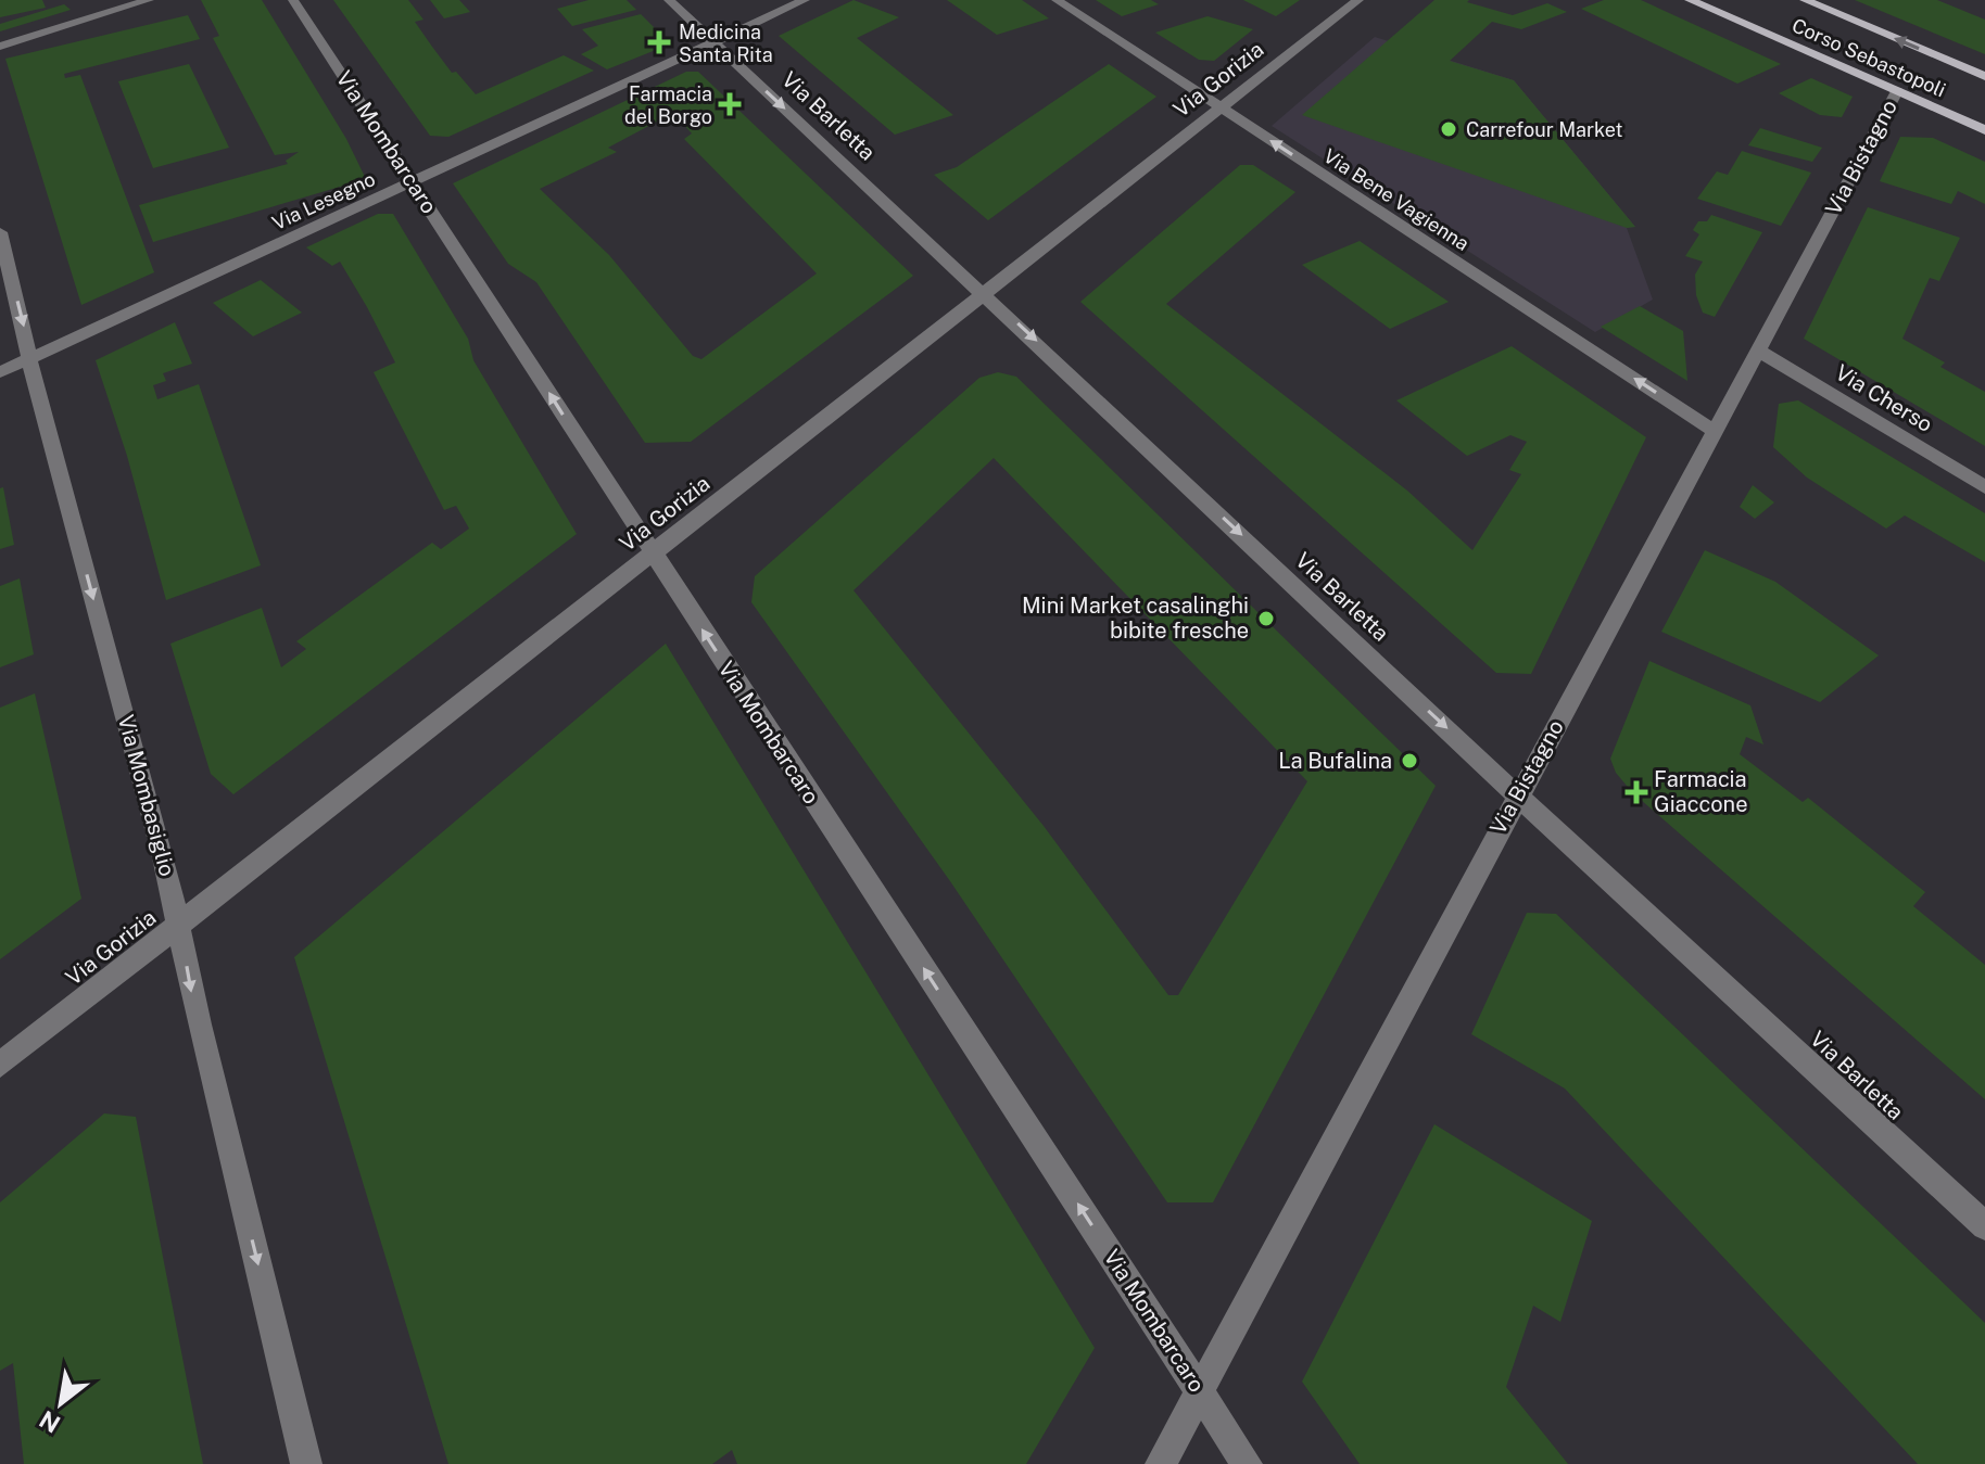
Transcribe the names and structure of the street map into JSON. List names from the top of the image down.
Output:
{
  "streets": {
    "main road": ["Corso Sebastopoli"],
    "street": [
      "Via Gorizia",
      "Via Barletta",
      "Via Mombarcaro",
      "Via Bistagno",
      "Via Bene Vagienna",
      "Via Lesegno",
      "Via Cherso",
      "Via Mombasiglio"
    ]
  },
  "crossings": [
    ["Corso Sebastopoli", "Via Bistagno"],
    ["Via Gorizia", "Via Barletta"],
    ["Via Gorizia", "Via Mombarcaro"],
    ["Via Gorizia", "Via Bene Vagienna"],
    ["Via Gorizia", "Via Mombasiglio"],
    ["Via Barletta", "Via Bistagno"],
    ["Via Barletta", "Via Lesegno"],
    ["Via Mombarcaro", "Via Bistagno"],
    ["Via Mombarcaro", "Via Lesegno"],
    ["Via Bistagno", "Via Bene Vagienna"],
    ["Via Bistagno", "Via Cherso"],
    ["Via Lesegno", "Via Mombasiglio"]
  ],
  "one_way": [
    "Via Barletta",
    "Via Mombarcaro",
    "Via Bene Vagienna",
    "Via Mombasiglio"
  ],
  "places": {
    "health": ["Medicina Santa Rita", "Farmacia del Borgo", "Farmacia Giaccone"],
    "other": ["Carrefour Market", "Mini Market casalinghi bibite fresche", "La Bufalina"]
  },
  "north": "bottom left"
}
